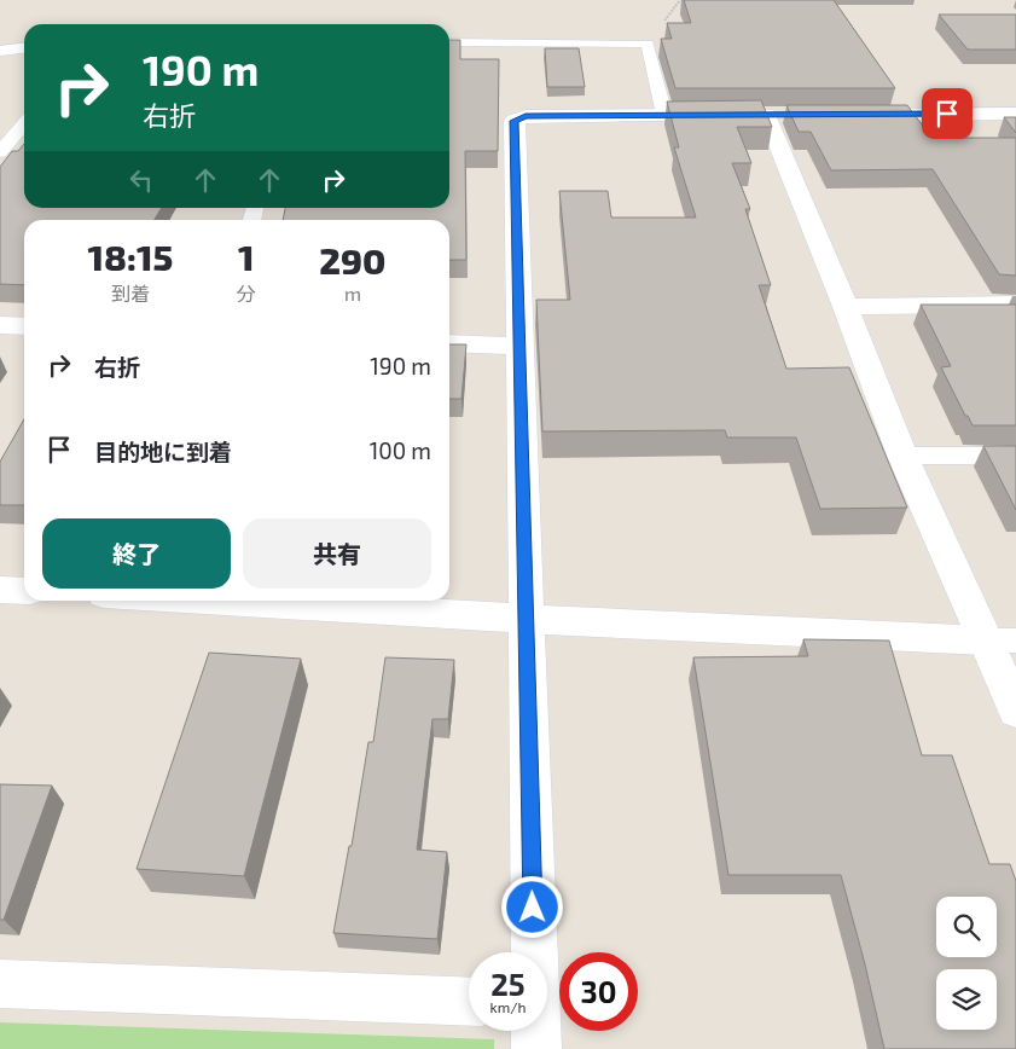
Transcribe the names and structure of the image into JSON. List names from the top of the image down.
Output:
{
  "page": {
    "turn": ["190 m", "右折"],
    "eta": [
      "18:15",
      "到着",
      "1",
      "分",
      "290",
      "m"
    ],
    "list": [
      {
        "name": "右折",
        "value": "190 m"
      },
      {
        "name": "目的地に到着",
        "value": "100 m"
      }
    ],
    "buttons": ["終了", "共有"],
    "speed": "25 km/h",
    "limit": "30"
  }
}
